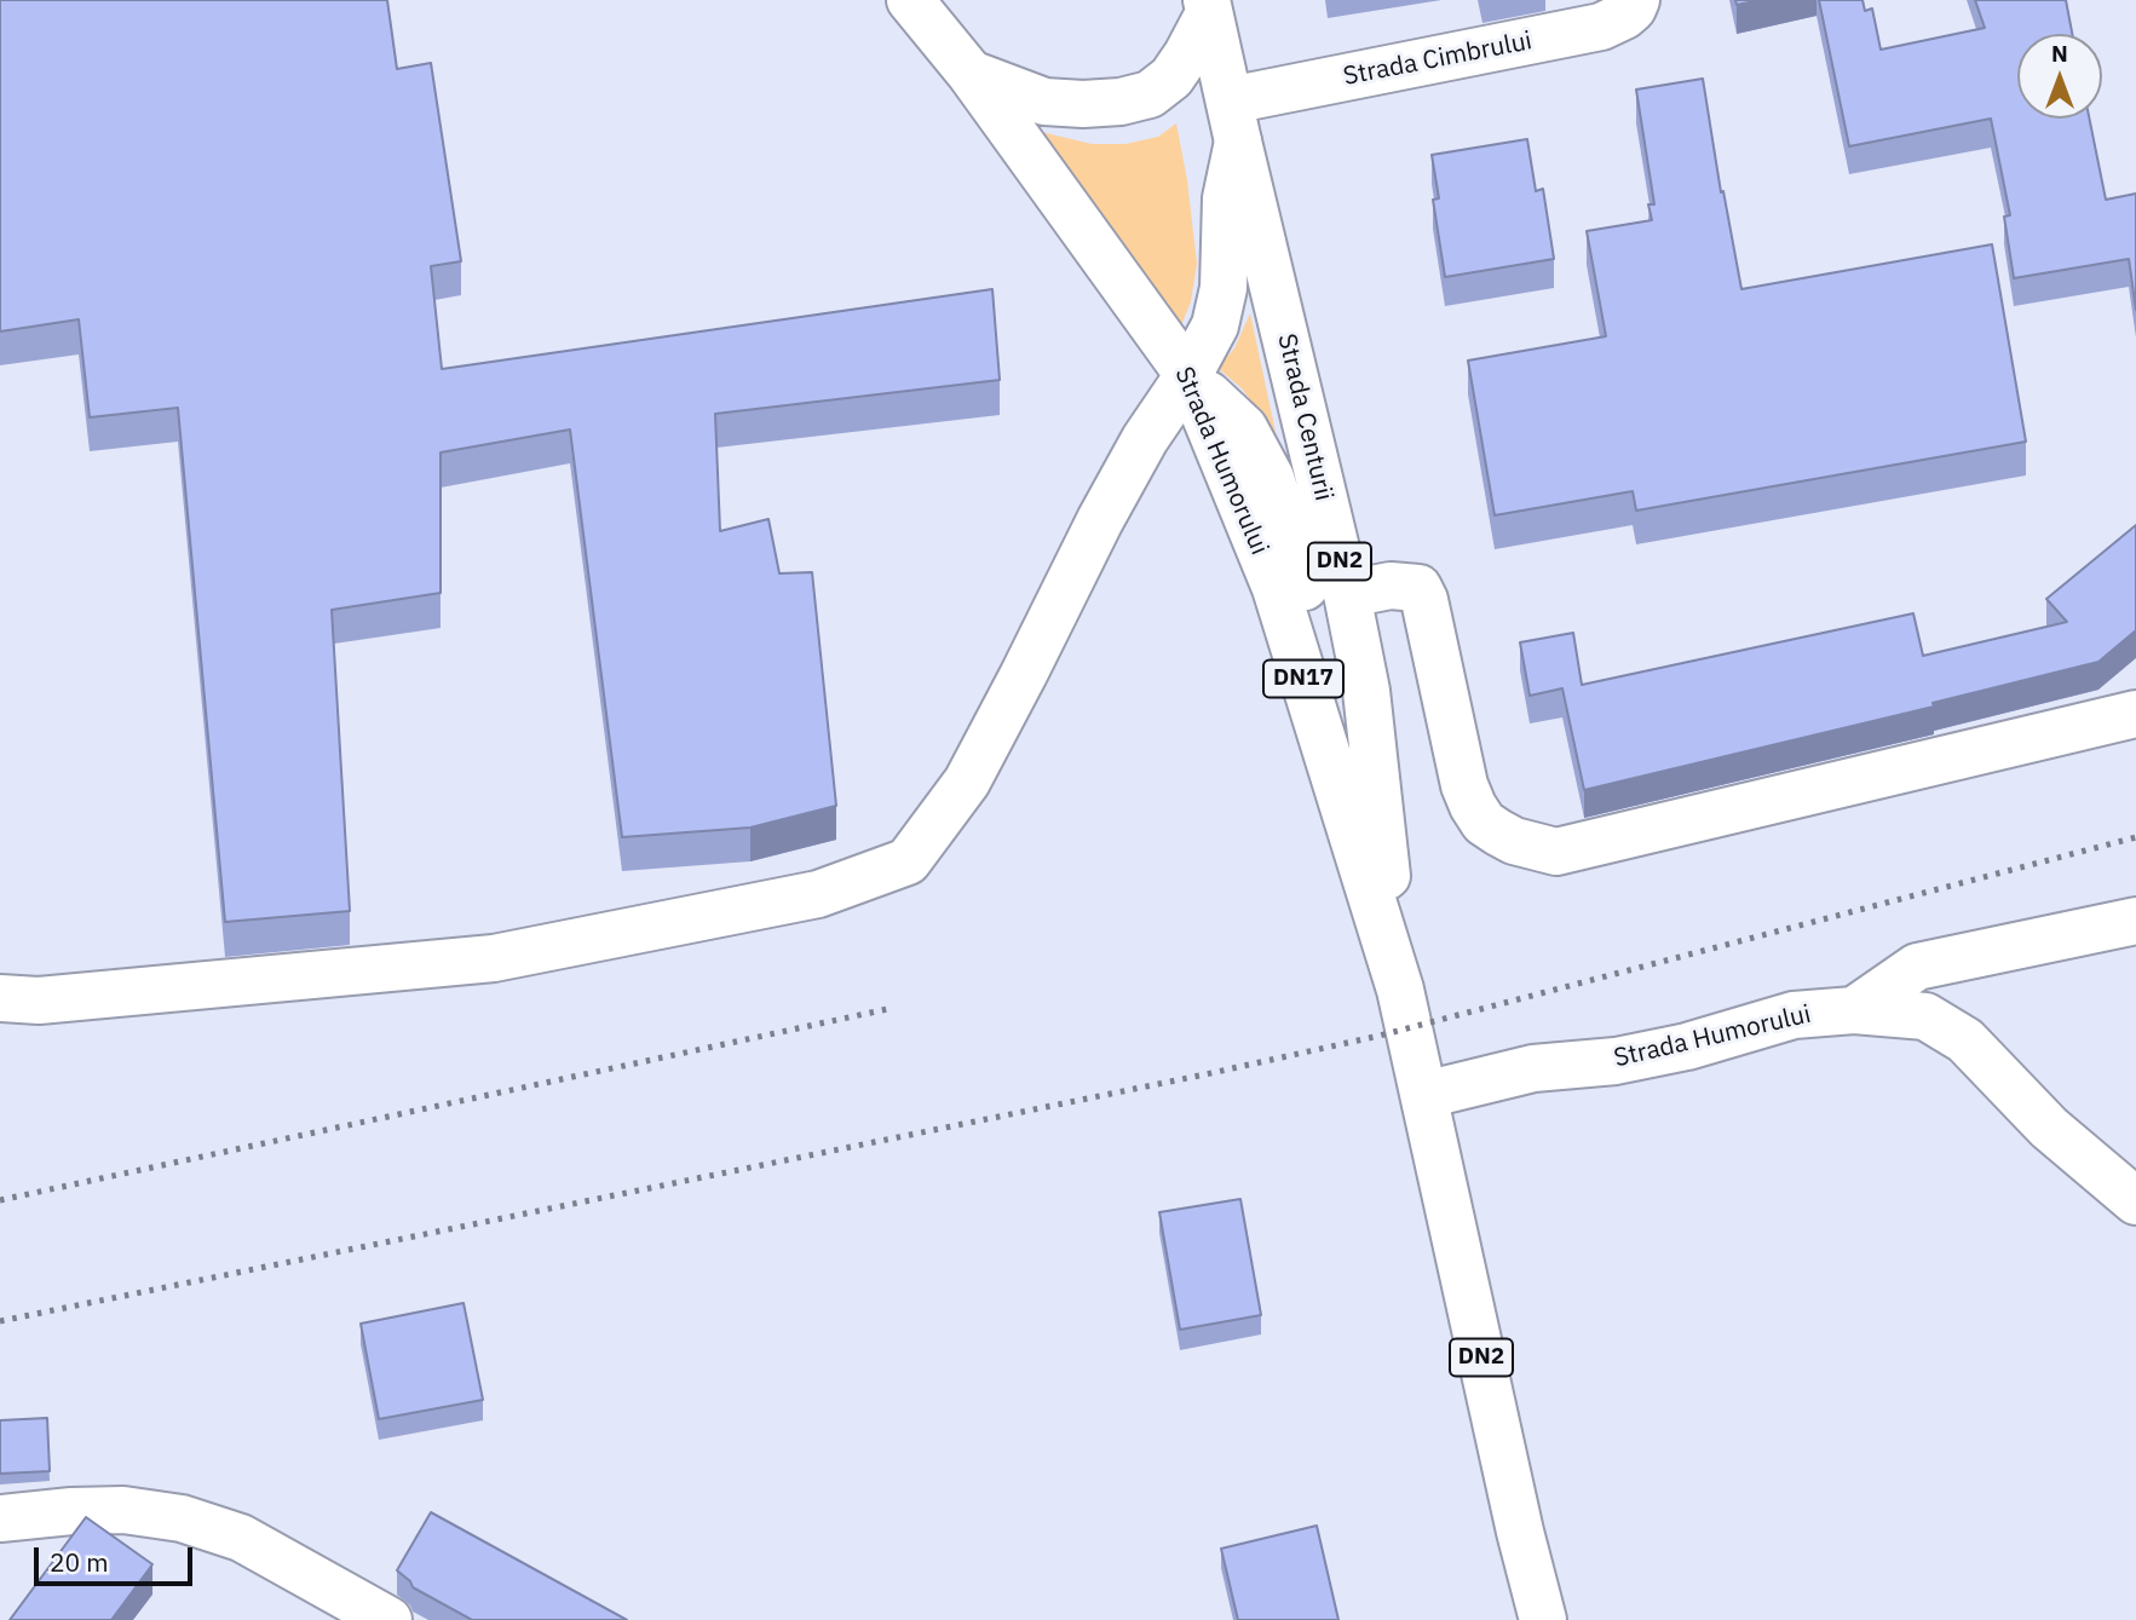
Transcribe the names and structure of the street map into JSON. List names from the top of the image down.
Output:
{
  "streets": {
    "street": [
      "Strada Cimbrului",
      "Strada Centurii",
      "Strada Humorului",
      "DN2",
      "DN17"
    ]
  },
  "crossings": [
    ["Strada Cimbrului", "Strada Centurii"],
    ["Strada Centurii", "Strada Humorului"],
    ["Strada Centurii", "DN2"],
    ["Strada Humorului", "DN2"]
  ],
  "scale_bar": "20 m",
  "north": "top"
}
